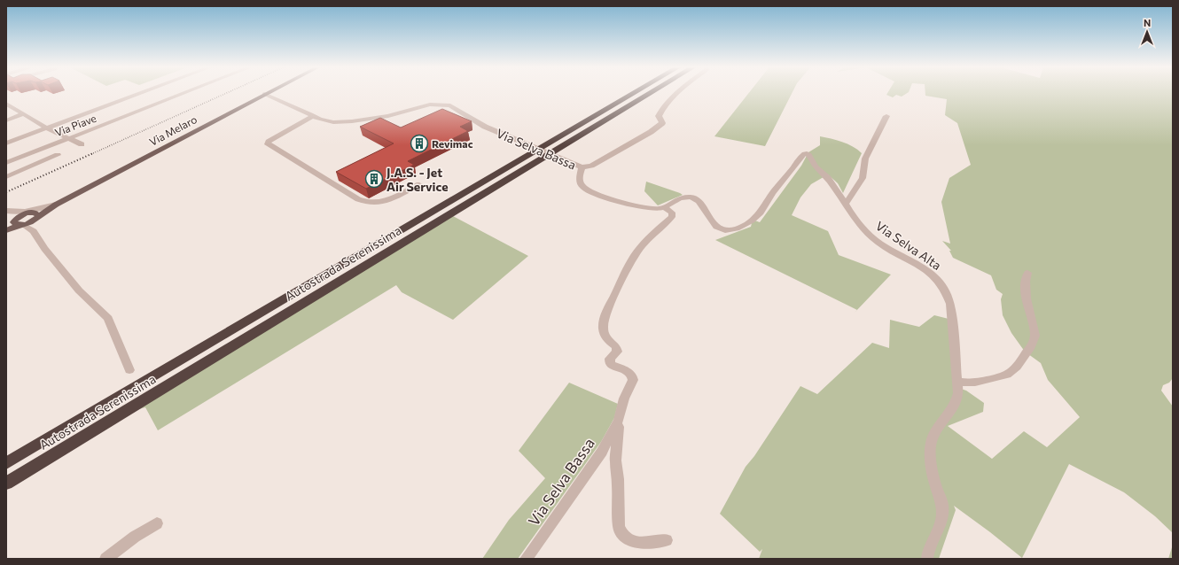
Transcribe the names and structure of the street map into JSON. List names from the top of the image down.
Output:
{
  "streets": {
    "highway": ["Autostrada Serenissima"],
    "main road": ["Via Melaro"],
    "street": ["Via Piave", "Via Selva Bassa", "Via Selva Alta"]
  },
  "crossings": [
    ["Via Melaro", "Via Selva Bassa"],
    ["Via Selva Bassa", "Via Selva Alta"]
  ],
  "places": {
    "building": ["Revimac", "J.A.S. - Jet Air Service"]
  },
  "north": "top"
}
